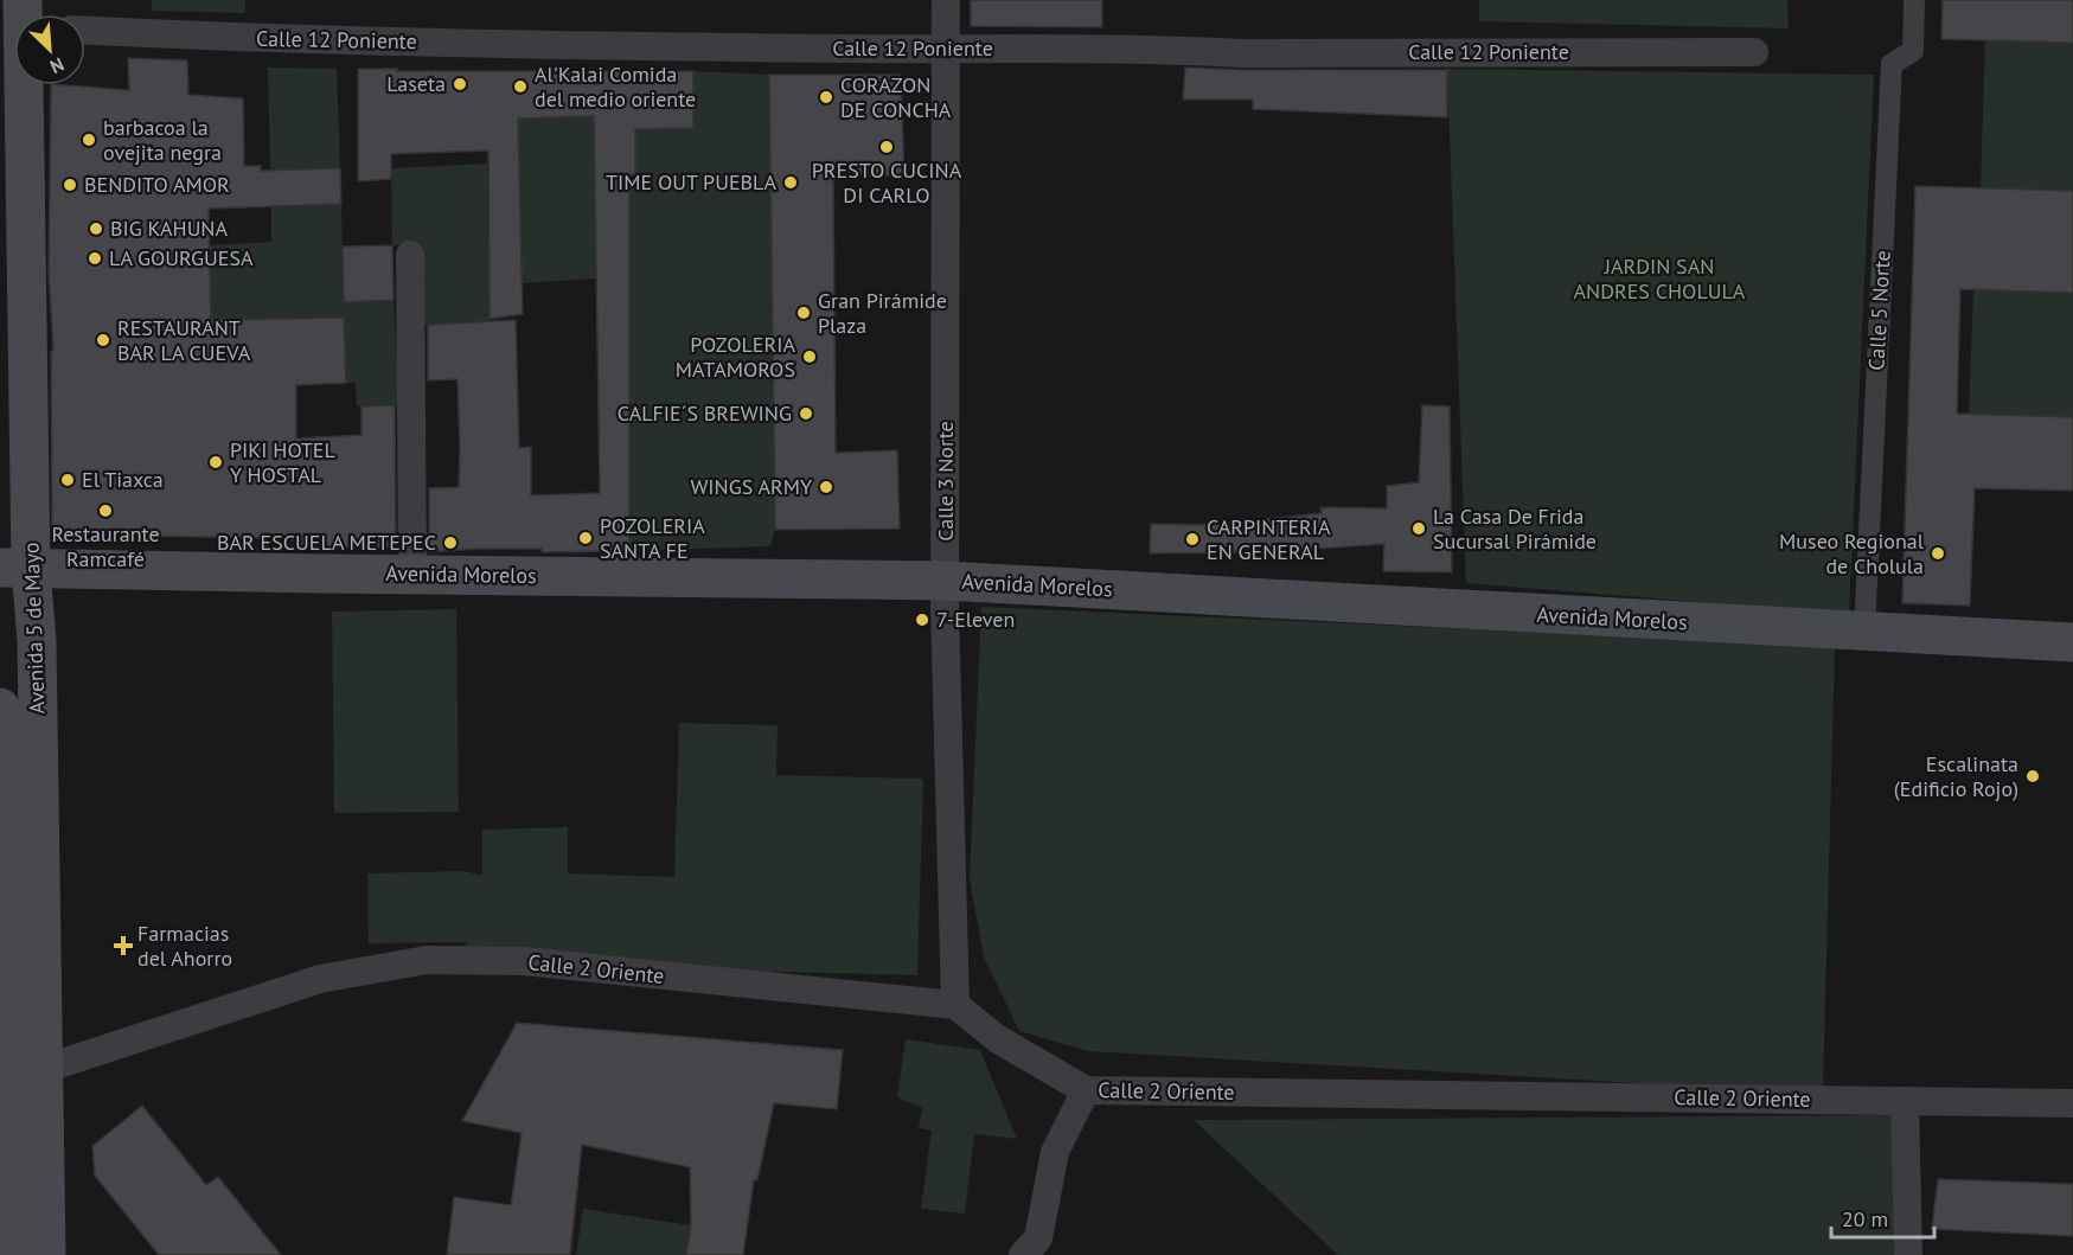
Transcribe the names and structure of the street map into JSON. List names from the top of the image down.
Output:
{
  "streets": {
    "main road": ["Avenida Morelos", "Avenida 5 de Mayo"],
    "street": [
      "Calle 12 Poniente",
      "Calle 5 Norte",
      "Calle 3 Norte",
      "Calle 2 Oriente"
    ]
  },
  "crossings": [
    ["Calle 12 Poniente", "Calle 3 Norte"],
    ["Calle 5 Norte", "Avenida Morelos"],
    ["Calle 3 Norte", "Avenida Morelos"],
    ["Calle 3 Norte", "Calle 2 Oriente"],
    ["Avenida Morelos", "Avenida 5 de Mayo"],
    ["Avenida 5 de Mayo", "Calle 2 Oriente"]
  ],
  "parks": ["JARDIN SAN ANDRES CHOLULA"],
  "places": {
    "other": [
      "Laseta",
      "Al'Kalai Comida del medio oriente",
      "CORAZON DE CONCHA",
      "barbacoa la ovejita negra",
      "PRESTO CUCINA DI CARLO",
      "TIME OUT PUEBLA",
      "BENDITO AMOR",
      "BIG KAHUNA",
      "LA GOURGUESA",
      "Gran Pirámide Plaza",
      "RESTAURANT BAR LA CUEVA",
      "POZOLERIA MATAMOROS",
      "CALFIE´S BREWING",
      "PIKI HOTEL Y HOSTAL",
      "El Tiaxca",
      "WINGS ARMY",
      "Restaurante Ramcafé",
      "La Casa De Frida Sucursal Pirámide",
      "POZOLERIA SANTA FE",
      "CARPINTERIA EN GENERAL",
      "BAR ESCUELA METEPEC",
      "Museo Regional de Cholula",
      "7-Eleven",
      "Escalinata (Edificio Rojo)"
    ],
    "health": ["Farmacias del Ahorro"]
  },
  "scale_bar": "20 m",
  "north": "bottom right"
}
